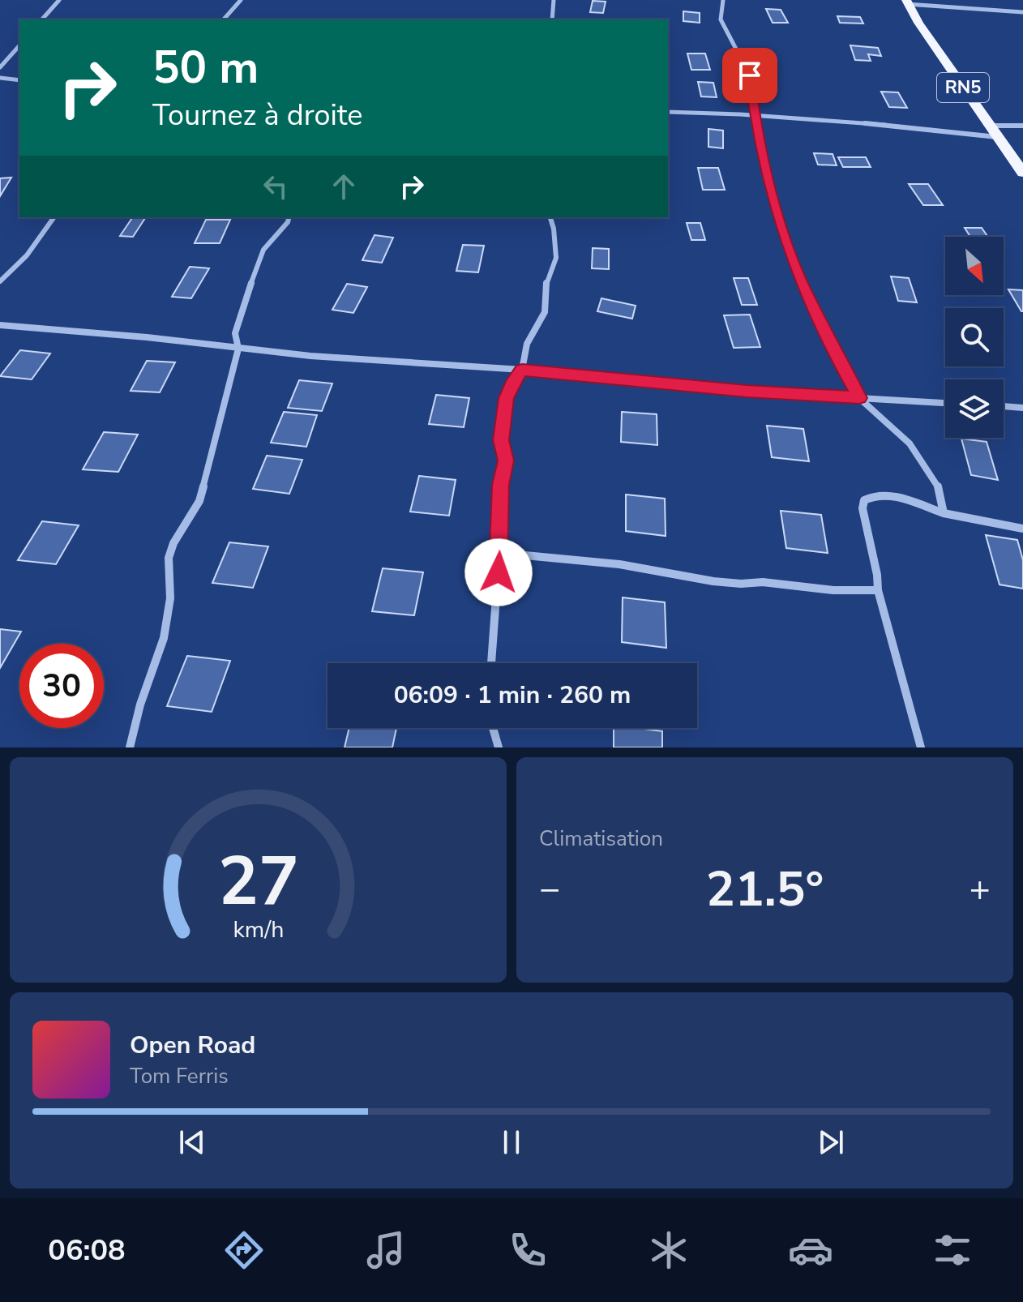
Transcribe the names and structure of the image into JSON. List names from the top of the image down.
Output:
{
  "streets": {
    "highway": ["RN5"]
  },
  "north": "bottom right",
  "page": {
    "turn": ["50 m", "Tournez à droite"],
    "limit": "30",
    "trip": "06:09 · 1 min · 260 m",
    "tile": "Climatisation",
    "heat": ["−", "21.5°", "+"],
    "song": ["Open Road", "Tom Ferris"],
    "tabs": "06:08",
    "gauge": ["27", "km/h"]
  }
}
